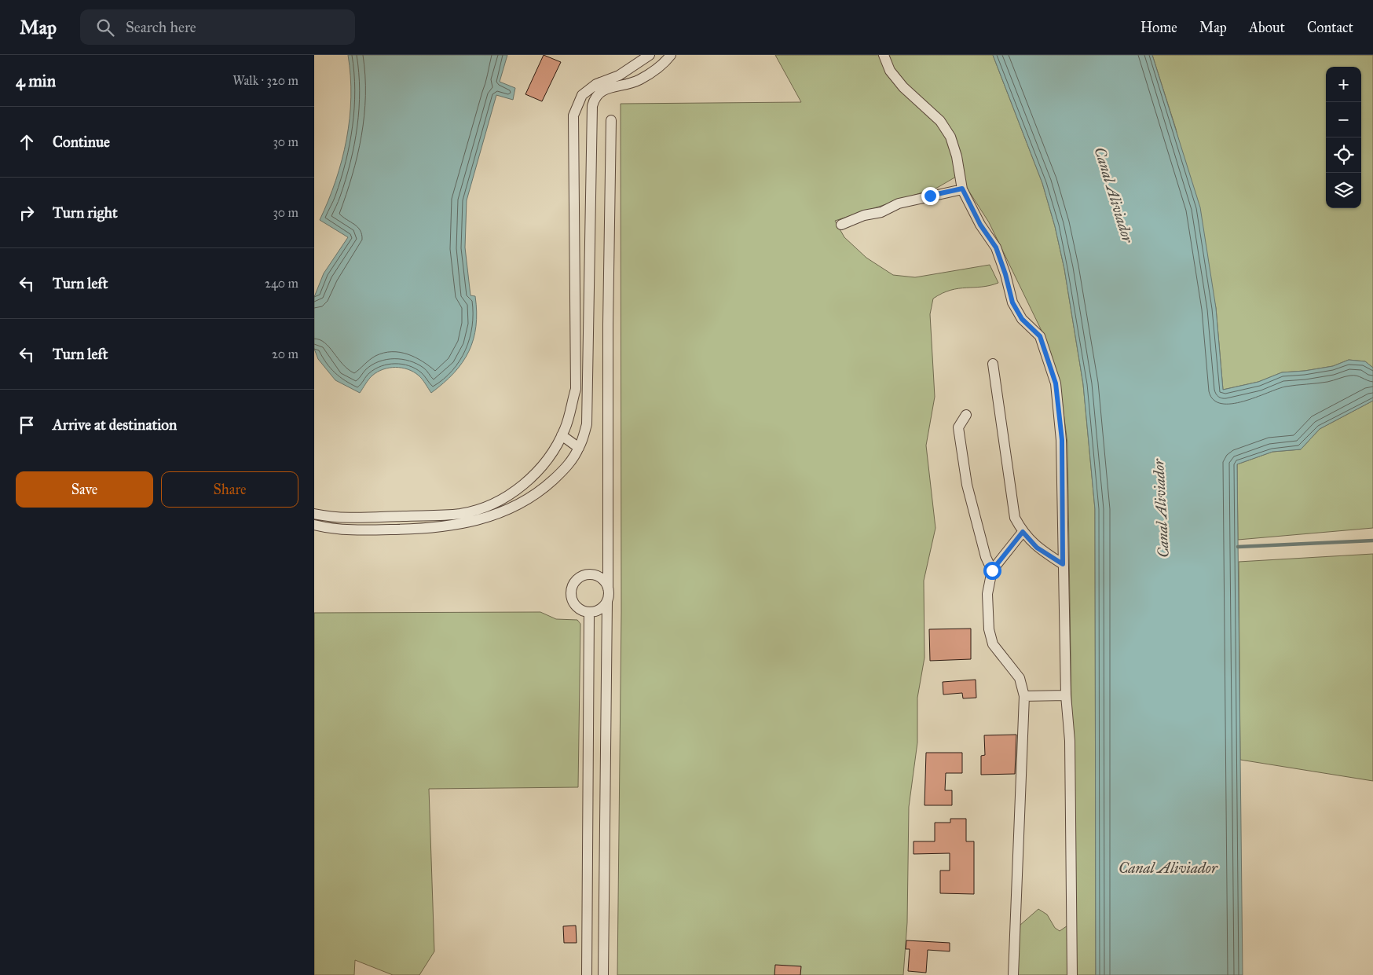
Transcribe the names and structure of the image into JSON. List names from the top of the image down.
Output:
{
  "water": ["Canal Aliviador"],
  "page": {
    "header": "Map",
    "search": "Search here",
    "nav": [
      "Home",
      "Map",
      "About",
      "Contact"
    ],
    "heading": ["4 min", "Walk · 320 m"],
    "map_buttons": ["+", "−"],
    "list": [
      ["Continue", "30 m"],
      ["Turn right", "30 m"],
      ["Turn left", "240 m"],
      ["Turn left", "20 m"],
      "Arrive at destination"
    ],
    "buttons": ["Save", "Share"]
  }
}
